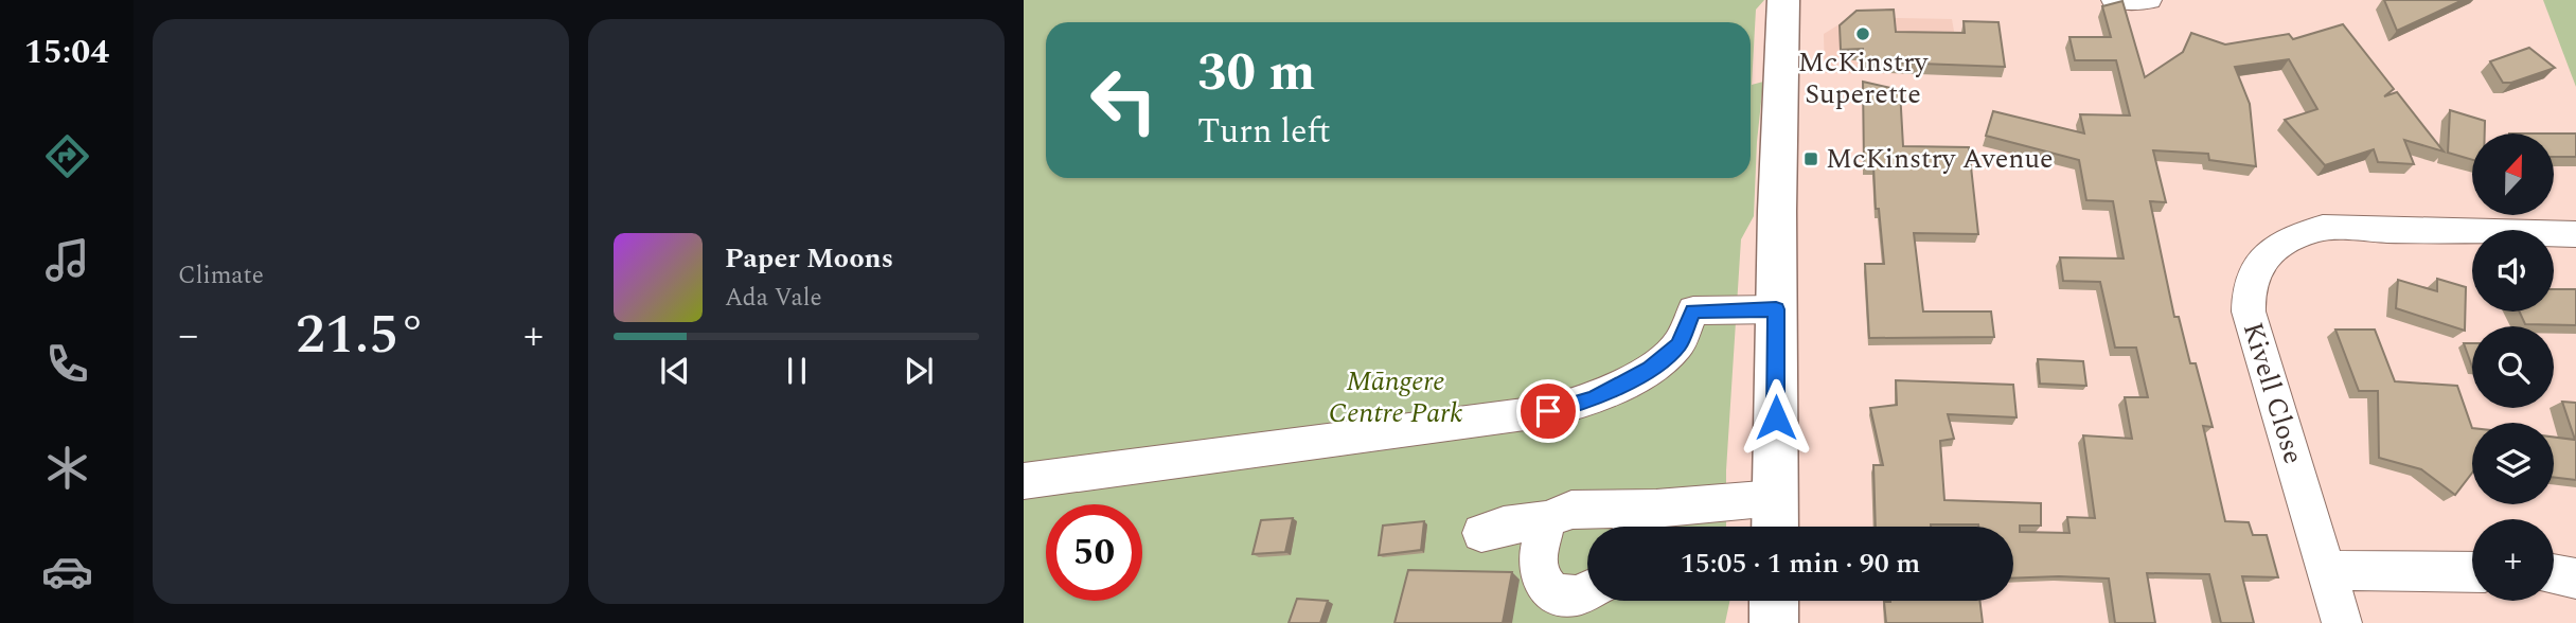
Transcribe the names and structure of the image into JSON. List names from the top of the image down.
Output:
{
  "streets": {
    "street": ["Kivell Close"]
  },
  "parks": ["Māngere Centre Park"],
  "places": {
    "other": ["McKinstry Superette"],
    "transit": ["McKinstry Avenue"]
  },
  "north": "top",
  "page": {
    "tabs": "15:04",
    "tile": "Climate",
    "turn": ["30 m", "Turn left"],
    "map_buttons": "+",
    "song": ["Paper Moons", "Ada Vale"],
    "heat": ["−", "21.5°", "+"],
    "limit": "50",
    "trip": "15:05 · 1 min · 90 m"
  }
}
